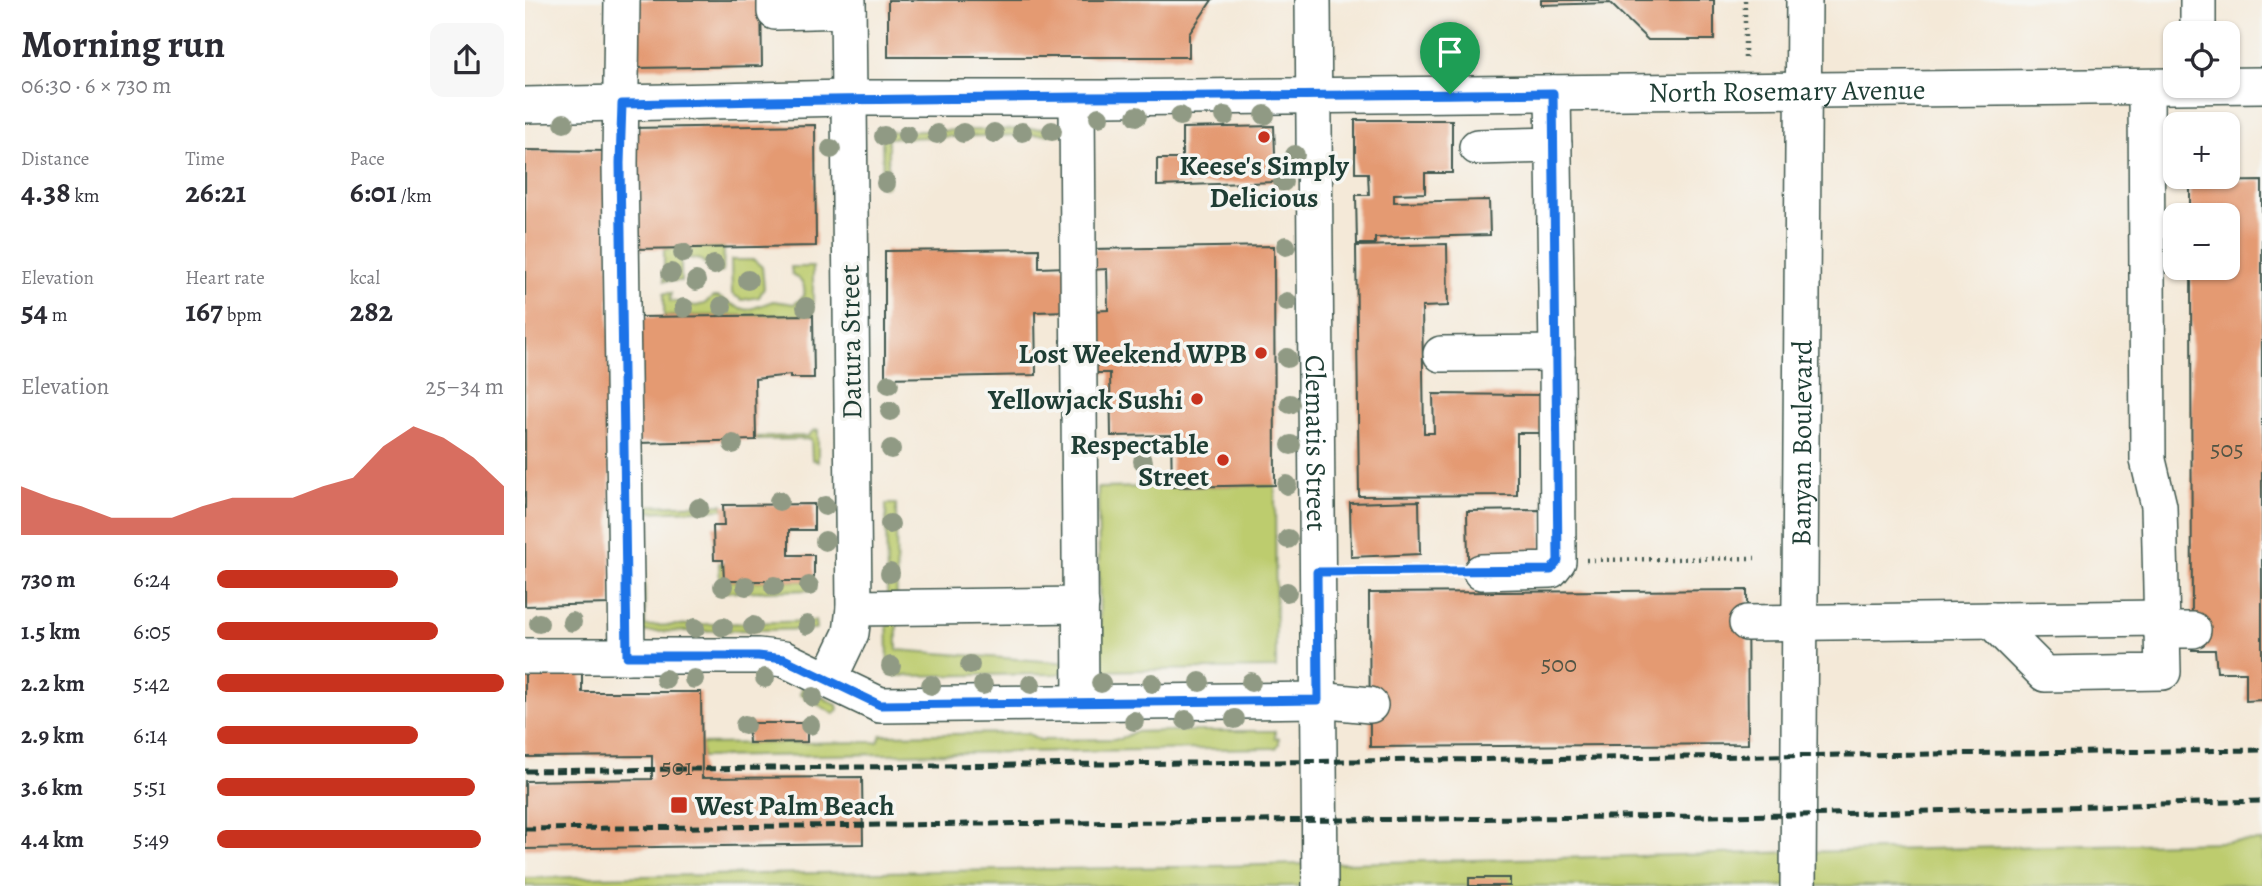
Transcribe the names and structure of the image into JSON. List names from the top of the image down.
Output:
{
  "streets": {
    "street": [
      "North Rosemary Avenue",
      "Datura Street",
      "Clematis Street",
      "Banyan Boulevard"
    ]
  },
  "crossings": [
    ["North Rosemary Avenue", "Datura Street"],
    ["North Rosemary Avenue", "Clematis Street"],
    ["North Rosemary Avenue", "Banyan Boulevard"]
  ],
  "places": {
    "other": [
      "Keese's Simply Delicious",
      "Lost Weekend WPB",
      "Yellowjack Sushi",
      "Respectable Street"
    ],
    "transit": ["West Palm Beach"]
  },
  "house_numbers": ["505", "500", "501"],
  "page": {
    "heading": ["Morning run", "06:30 · 6 × 730 m"],
    "map_buttons": ["+", "−"],
    "stats": [
      ["Distance", "4.38 km"],
      ["Time", "26:21"],
      ["Pace", "6:01 /km"],
      ["Elevation", "54 m"],
      ["Heart rate", "167 bpm"],
      ["kcal", "282"]
    ],
    "chart": ["Elevation", "25–34 m"],
    "list": [
      {
        "name": "730 m",
        "note": "6:24"
      },
      {
        "name": "1.5 km",
        "note": "6:05"
      },
      {
        "name": "2.2 km",
        "note": "5:42"
      },
      {
        "name": "2.9 km",
        "note": "6:14"
      },
      {
        "name": "3.6 km",
        "note": "5:51"
      },
      {
        "name": "4.4 km",
        "note": "5:49"
      }
    ]
  }
}
